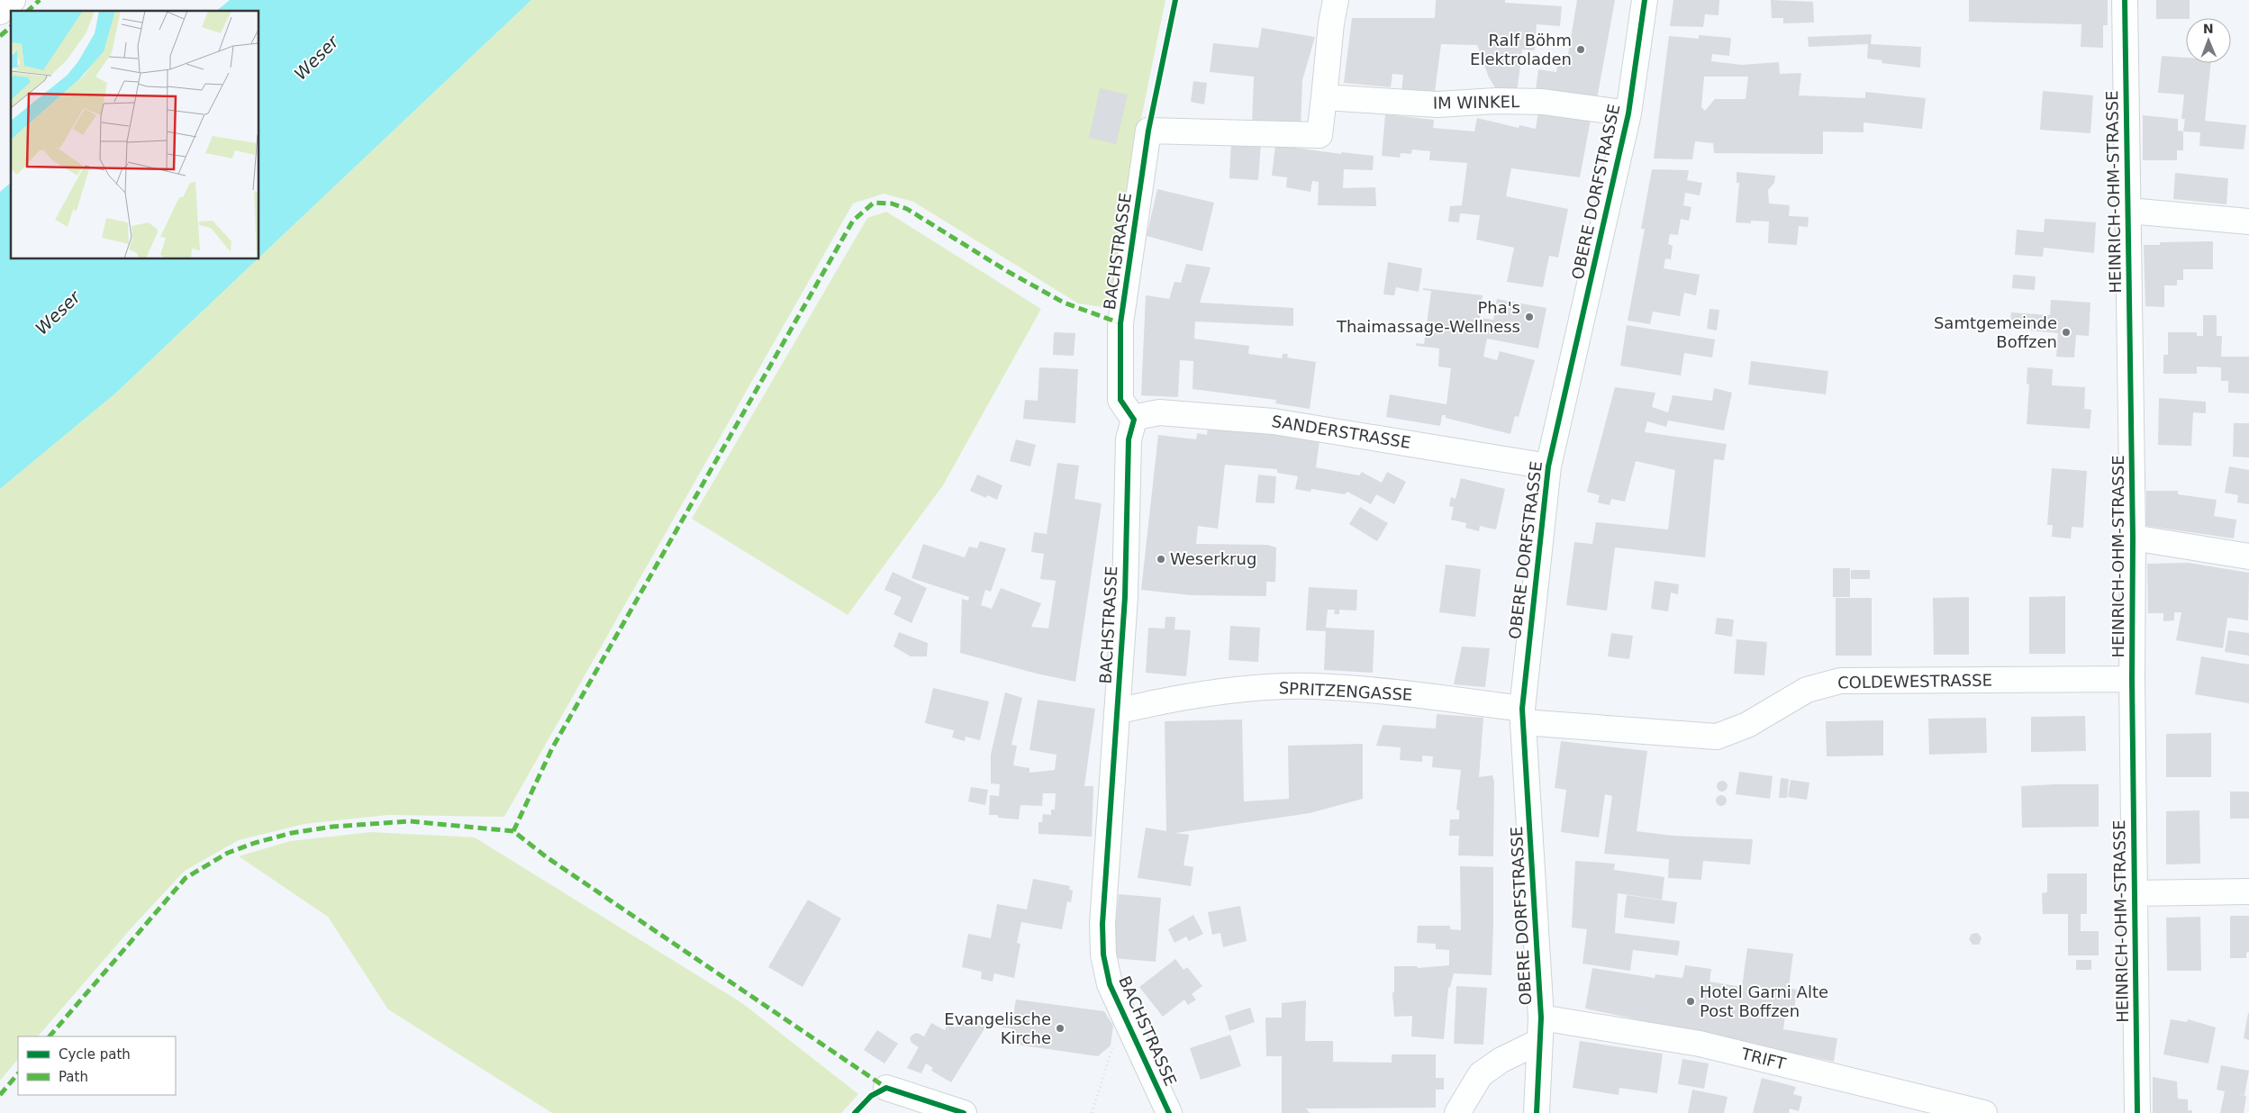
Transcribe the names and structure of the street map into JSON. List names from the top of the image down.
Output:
{
  "streets": {
    "street": [
      "IM WINKEL",
      "OBERE DORFSTRASSE",
      "HEINRICH-OHM-STRASSE",
      "BACHSTRASSE",
      "SANDERSTRASSE",
      "COLDEWESTRASSE",
      "SPRITZENGASSE",
      "TRIFT"
    ]
  },
  "crossings": [
    ["IM WINKEL", "OBERE DORFSTRASSE"],
    ["IM WINKEL", "BACHSTRASSE"],
    ["OBERE DORFSTRASSE", "SANDERSTRASSE"],
    ["OBERE DORFSTRASSE", "COLDEWESTRASSE"],
    ["OBERE DORFSTRASSE", "SPRITZENGASSE"],
    ["OBERE DORFSTRASSE", "TRIFT"],
    ["HEINRICH-OHM-STRASSE", "COLDEWESTRASSE"],
    ["BACHSTRASSE", "SANDERSTRASSE"],
    ["BACHSTRASSE", "SPRITZENGASSE"],
    ["COLDEWESTRASSE", "SPRITZENGASSE"]
  ],
  "water": ["Weser"],
  "places": [
    "Ralf Böhm Elektroladen",
    "Pha's Thaimassage-Wellness",
    "Samtgemeinde Boffzen",
    "Weserkrug",
    "Hotel Garni Alte Post Boffzen",
    "Evangelische Kirche"
  ],
  "legend": ["Cycle path", "Path"],
  "north": "top"
}
